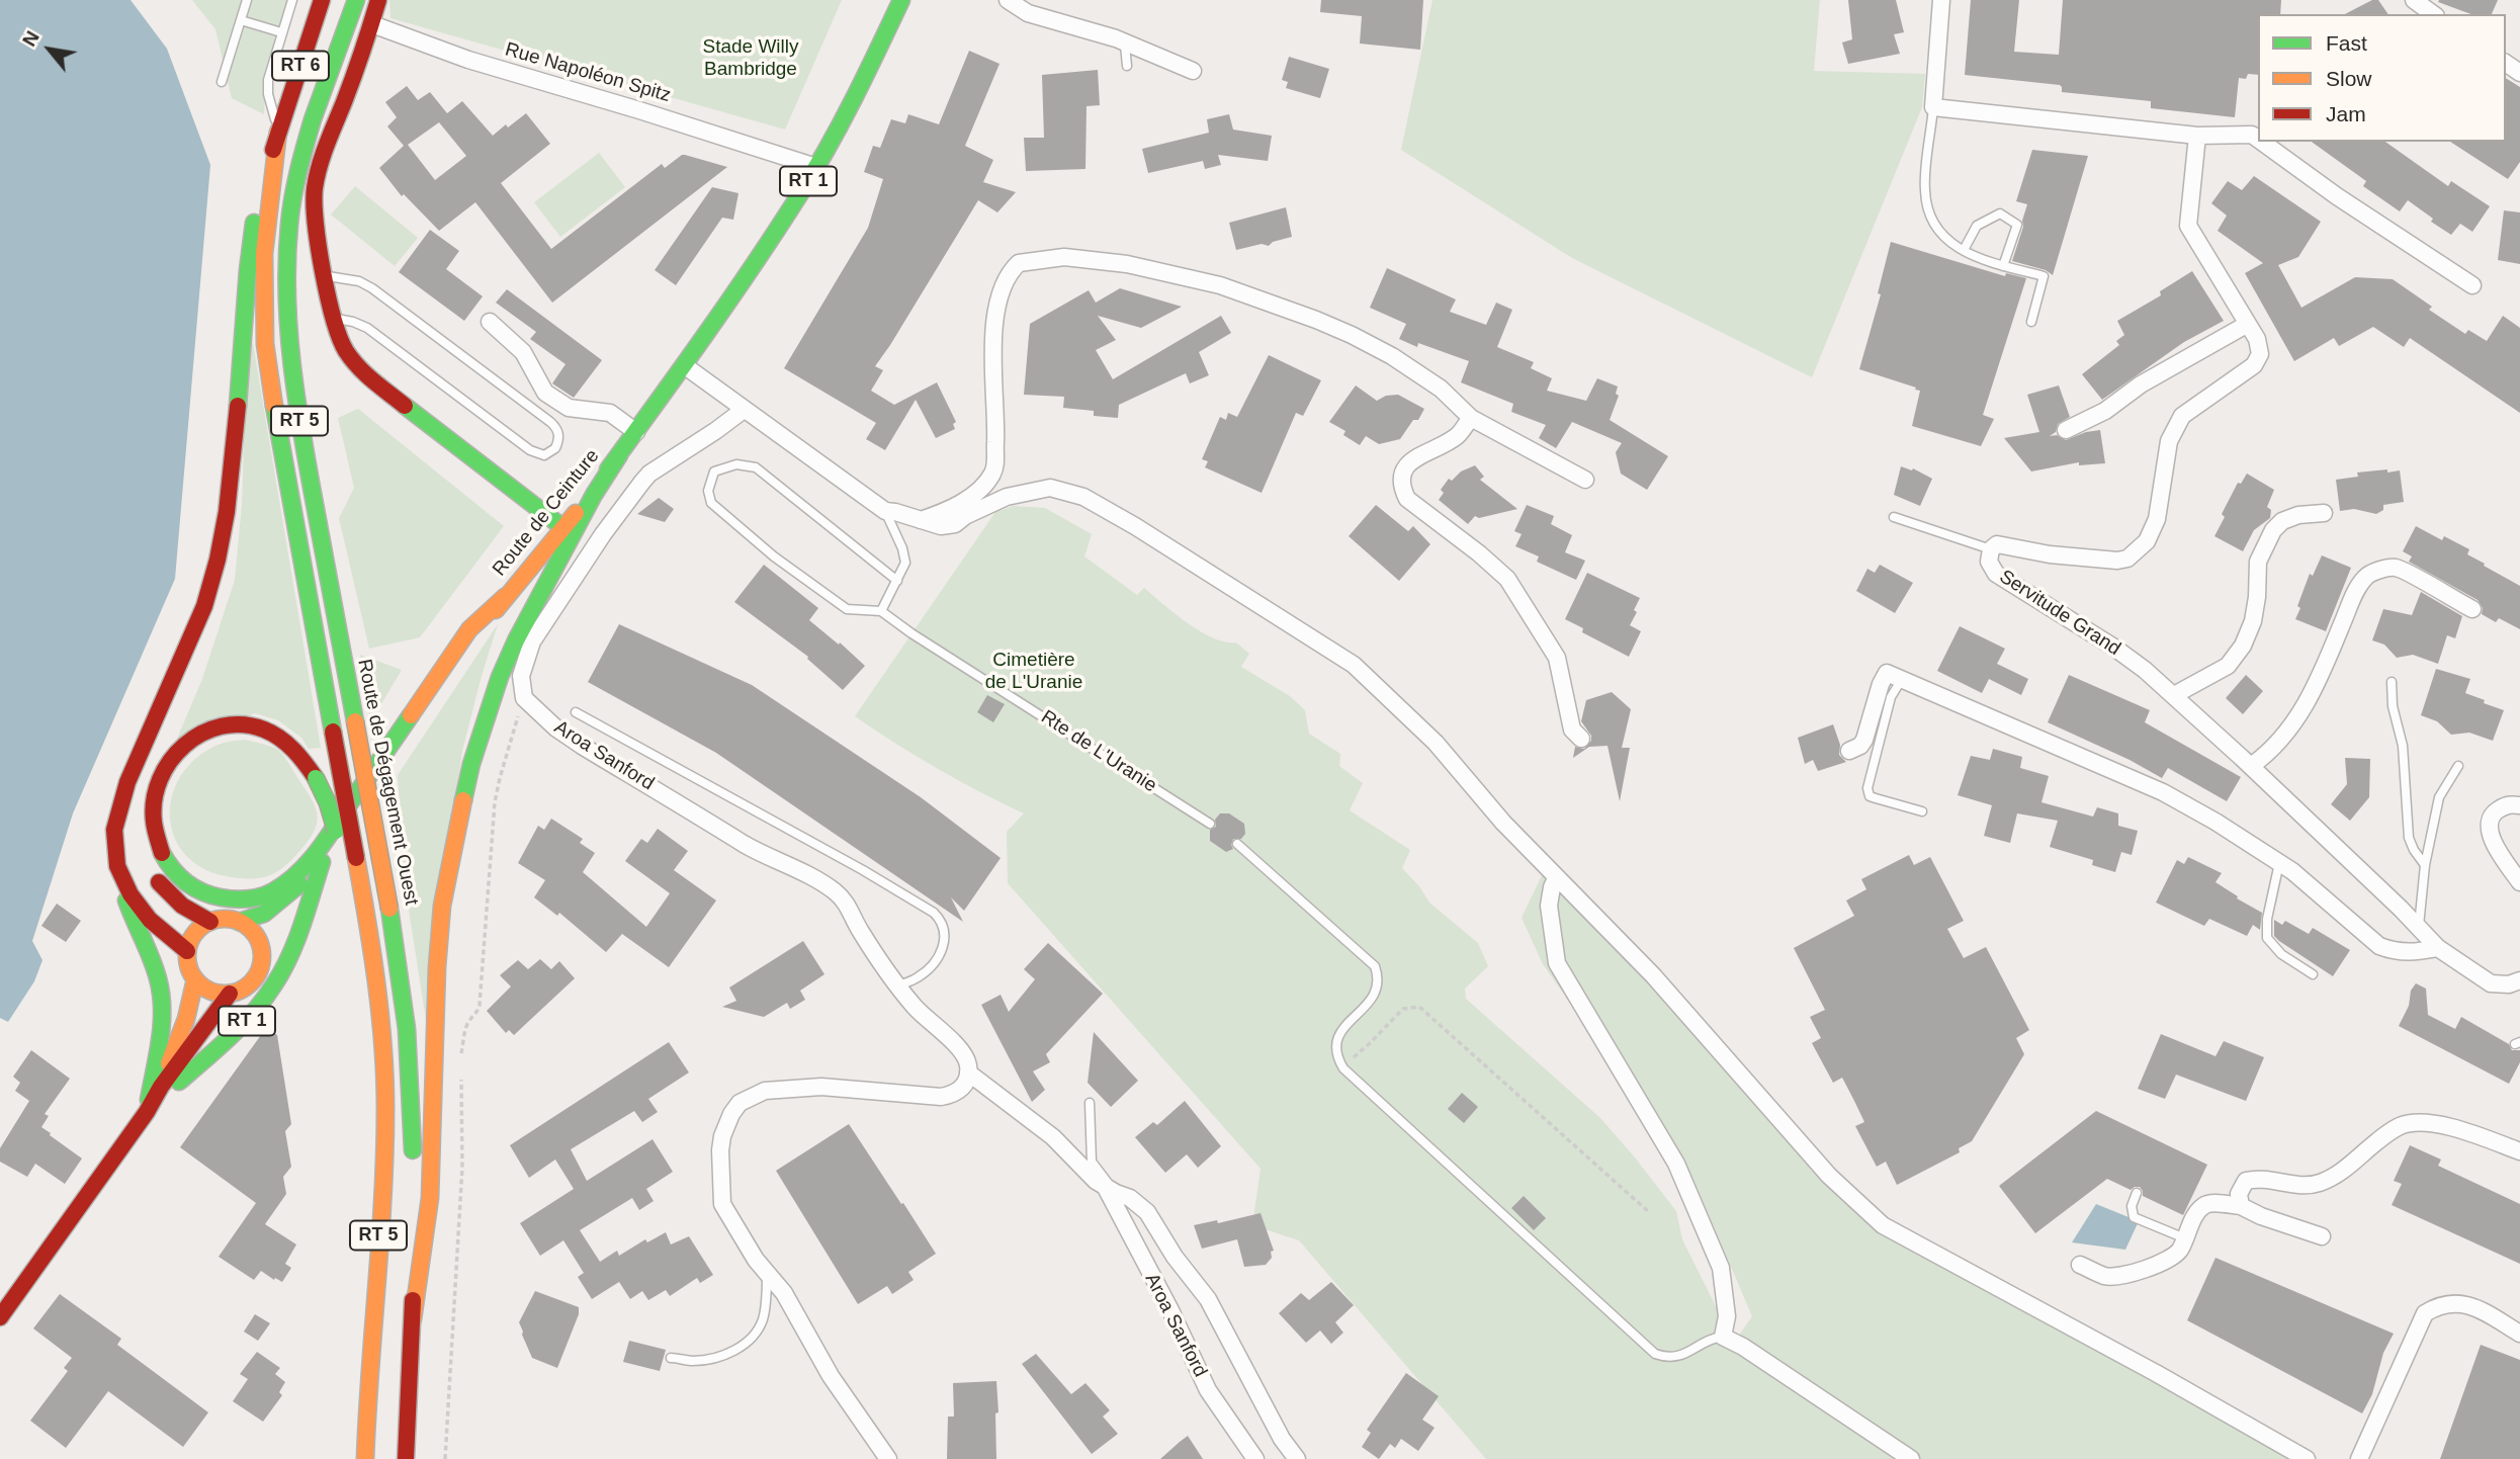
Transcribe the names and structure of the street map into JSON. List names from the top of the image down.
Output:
{
  "streets": {
    "main road": [
      "RT 6",
      "RT 1",
      "RT 5",
      "Route de Ceinture",
      "Route de Dégagement Ouest"
    ],
    "street": ["Rue Napoléon Spitz", "Servitude Grand", "Aroa Sanford"],
    "lane": ["Rte de L'Uranie"]
  },
  "crossings": [
    ["RT 6", "RT 5"],
    ["RT 6", "Route de Dégagement Ouest"],
    ["Rue Napoléon Spitz", "RT 1"],
    ["RT 1", "Route de Ceinture"]
  ],
  "parks": ["Stade Willy Bambridge", "Cimetière de L'Uranie"],
  "legend": ["Fast", "Slow", "Jam"],
  "north": "top left"
}
